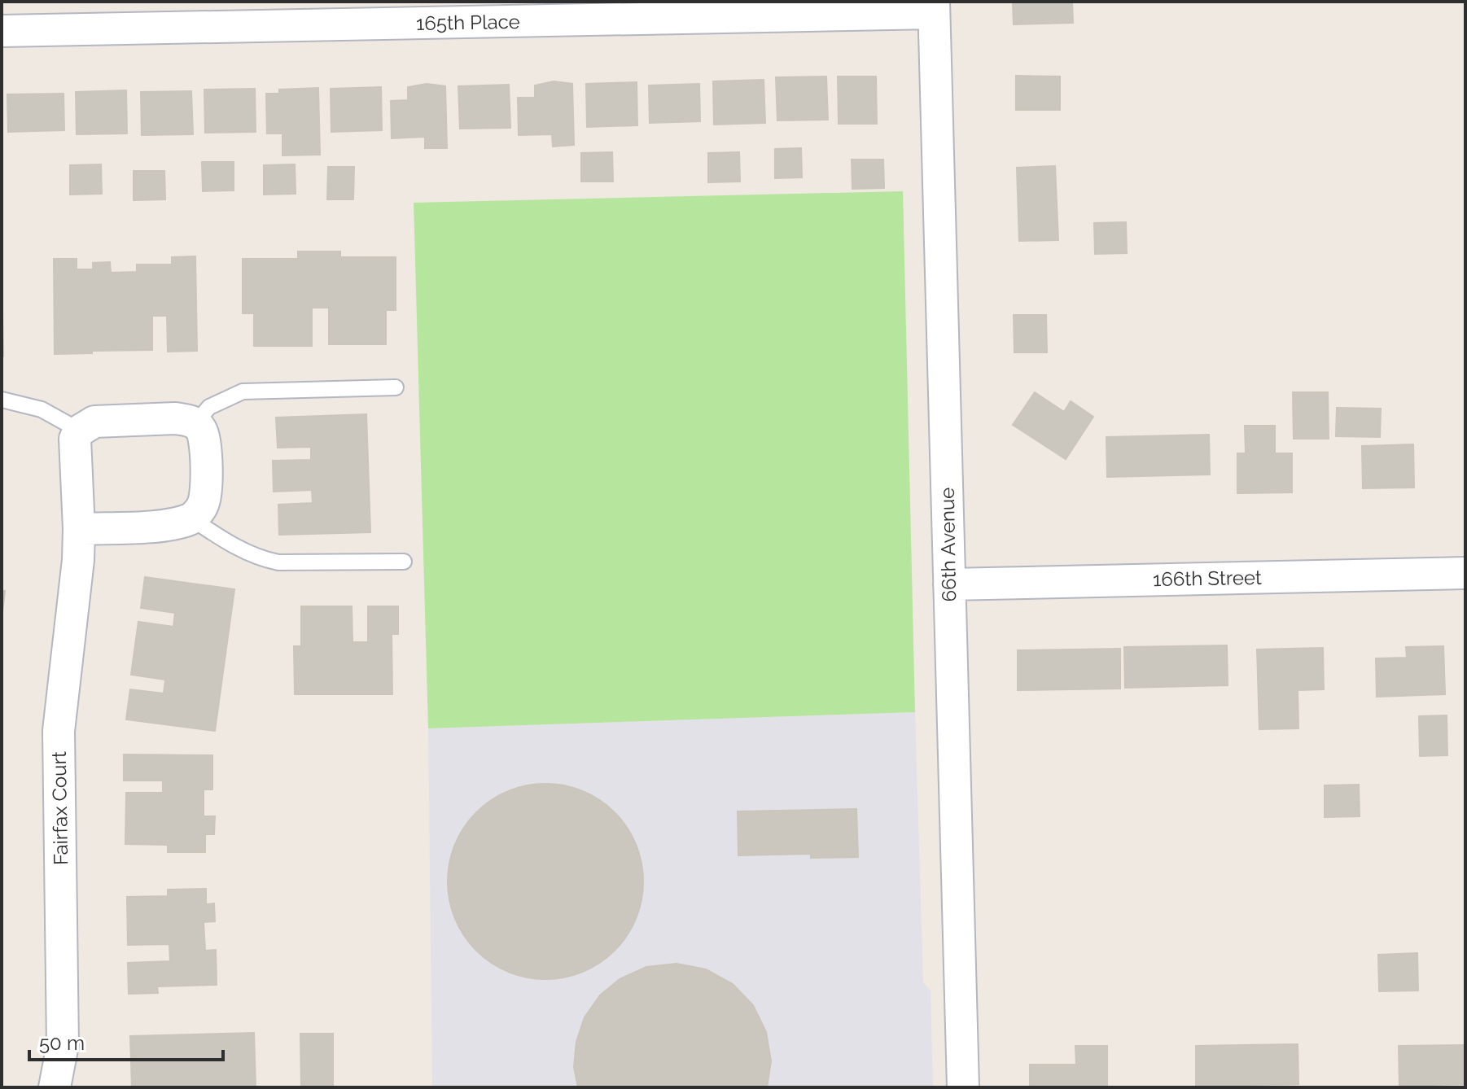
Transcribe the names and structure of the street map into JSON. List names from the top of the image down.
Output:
{
  "streets": {
    "street": [
      "165th Place",
      "66th Avenue",
      "166th Street",
      "Fairfax Court"
    ]
  },
  "crossings": [
    ["165th Place", "66th Avenue"],
    ["66th Avenue", "166th Street"]
  ],
  "scale_bar": "50 m"
}
